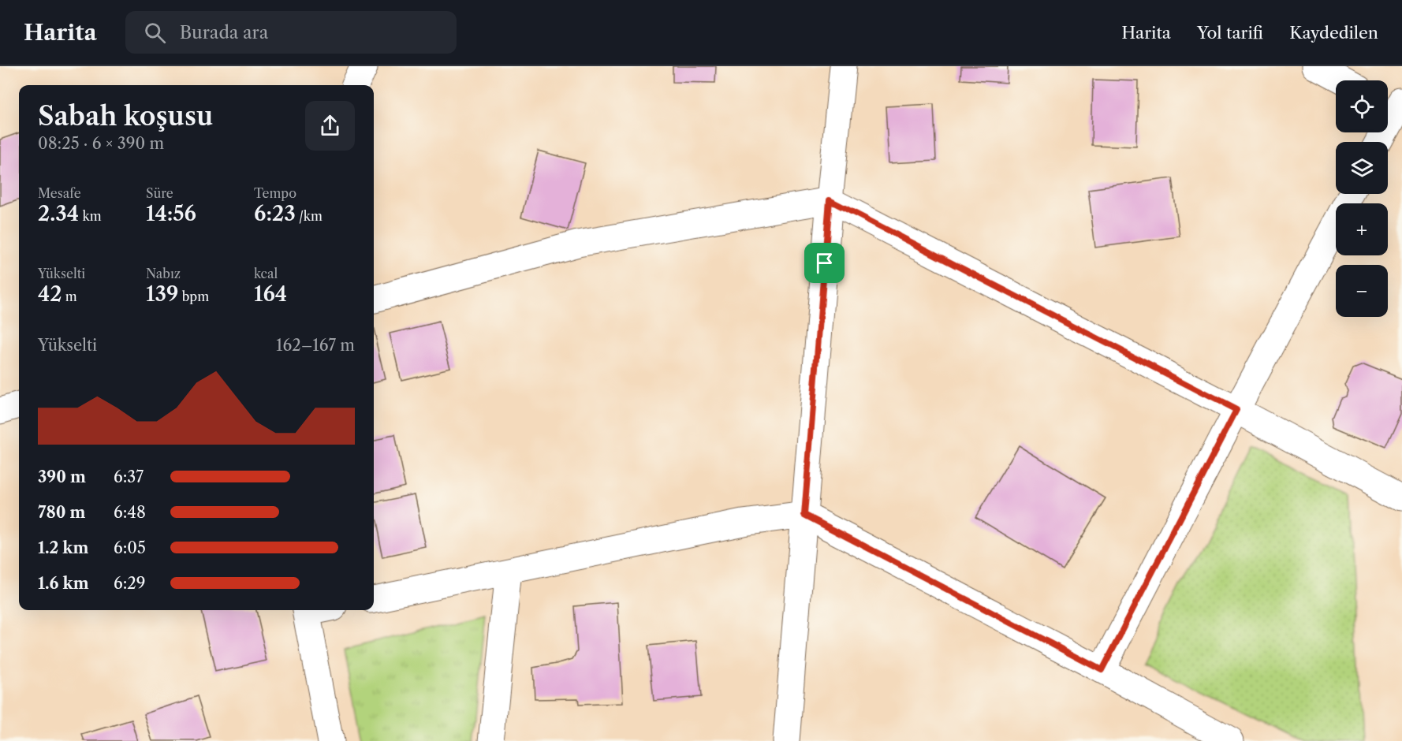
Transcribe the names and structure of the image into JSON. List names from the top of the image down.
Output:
{
  "page": {
    "header": "Harita",
    "search": "Burada ara",
    "nav": ["Harita", "Yol tarifi", "Kaydedilen"],
    "map_buttons": ["+", "−"],
    "heading": ["Sabah koşusu", "08:25 · 6 × 390 m"],
    "stats": [
      ["Mesafe", "2.34 km"],
      ["Süre", "14:56"],
      ["Tempo", "6:23 /km"],
      ["Yükselti", "42 m"],
      ["Nabız", "139 bpm"],
      ["kcal", "164"]
    ],
    "chart": ["Yükselti", "162–167 m"],
    "list": [
      {
        "name": "390 m",
        "note": "6:37"
      },
      {
        "name": "780 m",
        "note": "6:48"
      },
      {
        "name": "1.2 km",
        "note": "6:05"
      },
      {
        "name": "1.6 km",
        "note": "6:29"
      }
    ]
  }
}
